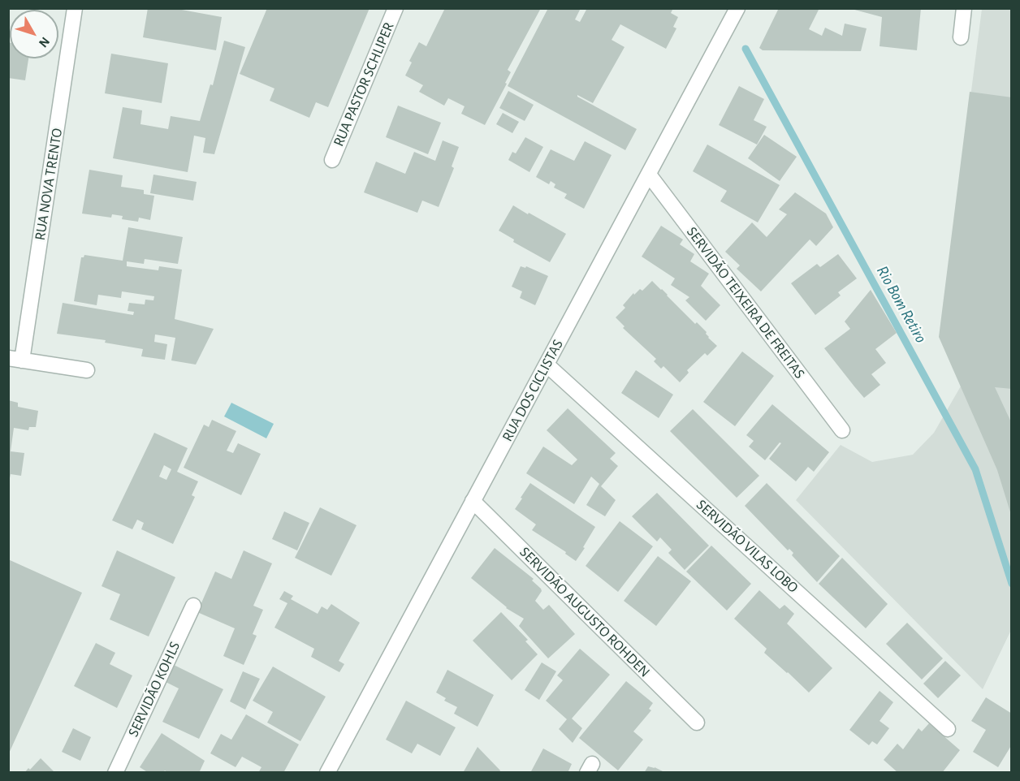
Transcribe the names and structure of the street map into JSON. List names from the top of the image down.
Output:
{
  "streets": {
    "street": [
      "RUA PASTOR SCHLIPER",
      "RUA NOVA TRENTO",
      "SERVIDÃO TEIXEIRA DE FREITAS",
      "RUA DOS CICLISTAS",
      "SERVIDÃO VILAS LOBO",
      "SERVIDÃO AUGUSTO ROHDEN",
      "SERVIDÃO KOHLS"
    ]
  },
  "crossings": [
    ["SERVIDÃO TEIXEIRA DE FREITAS", "RUA DOS CICLISTAS"],
    ["RUA DOS CICLISTAS", "SERVIDÃO VILAS LOBO"],
    ["RUA DOS CICLISTAS", "SERVIDÃO AUGUSTO ROHDEN"]
  ],
  "water": ["Rio Bom Retiro"],
  "north": "bottom right"
}
